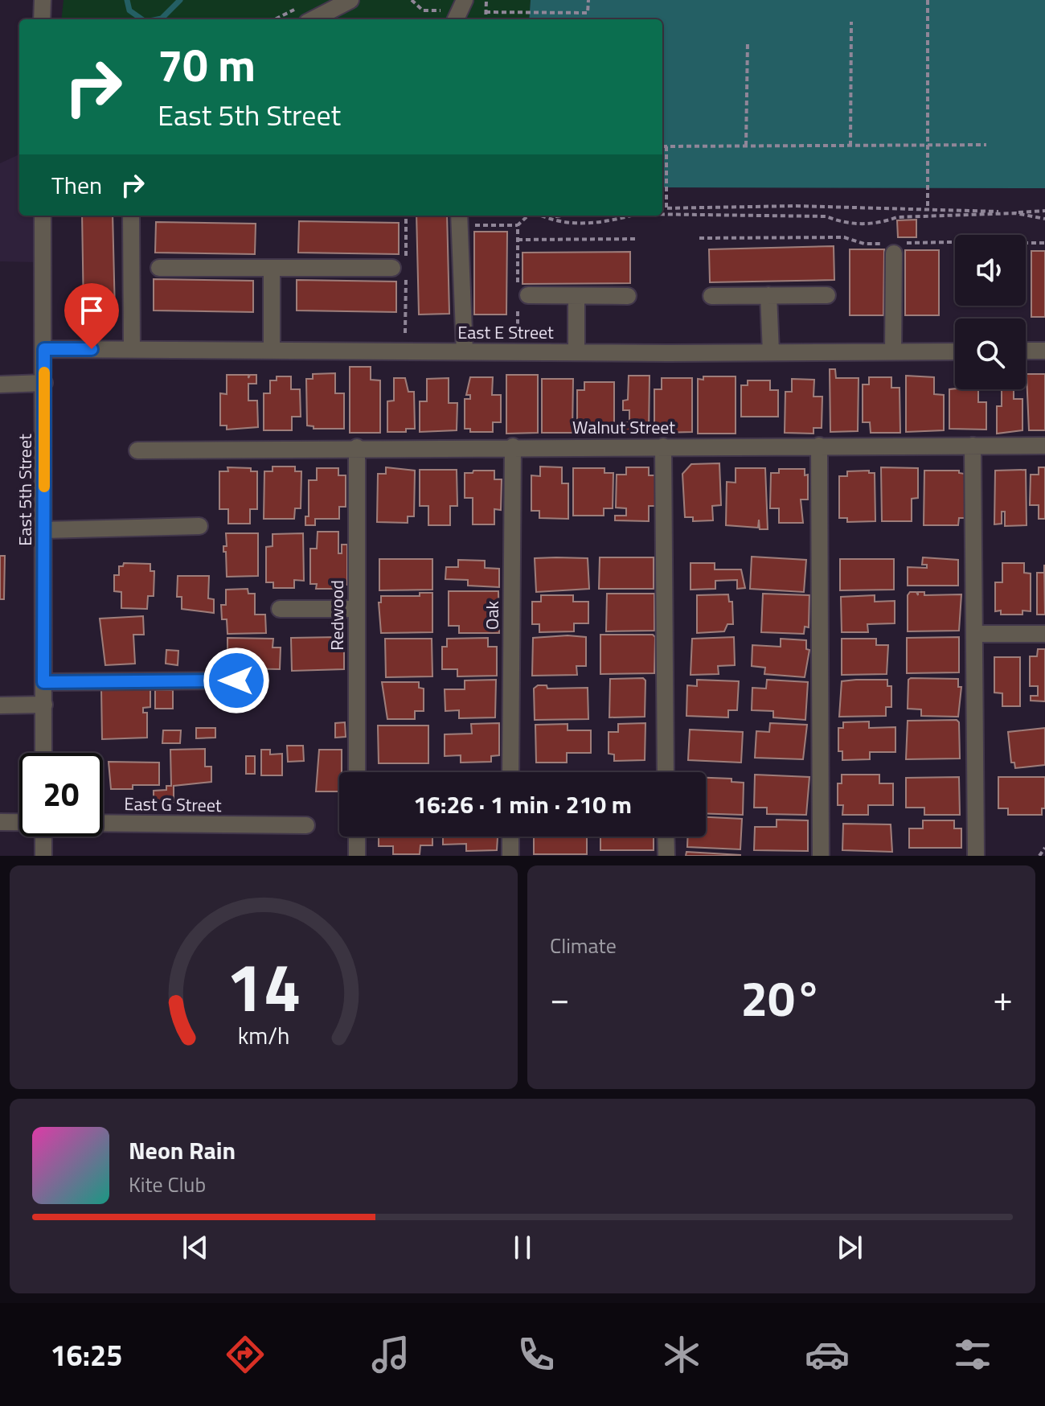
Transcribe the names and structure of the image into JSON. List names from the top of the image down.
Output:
{
  "streets": {
    "street": [
      "East E Street",
      "Walnut Street",
      "East 5th Street",
      "Redwood",
      "Oak",
      "East G Street"
    ]
  },
  "crossings": [
    ["East E Street", "East 5th Street"],
    ["Walnut Street", "Redwood"],
    ["Walnut Street", "Oak"]
  ],
  "page": {
    "turn": ["70 m", "East 5th Street"],
    "then": "Then",
    "limit": "20",
    "trip": "16:26 · 1 min · 210 m",
    "tile": "Climate",
    "heat": ["−", "20°", "+"],
    "song": ["Neon Rain", "Kite Club"],
    "tabs": "16:25",
    "gauge": ["14", "km/h"]
  }
}
